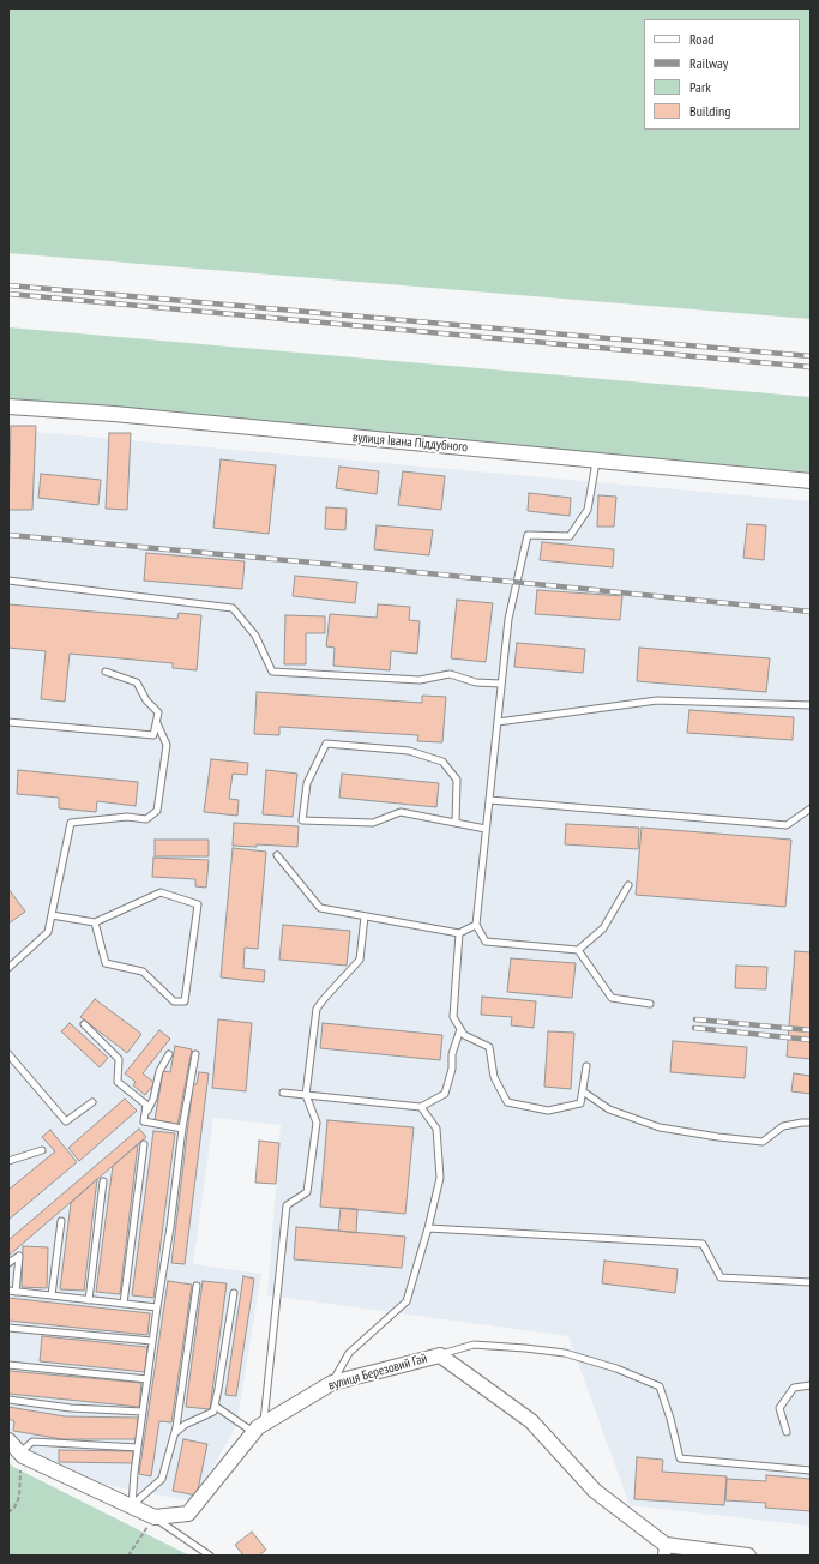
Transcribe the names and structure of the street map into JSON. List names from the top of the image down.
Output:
{
  "streets": {
    "street": ["вулиця Івана Піддубного", "вулиця Березовий Гай"]
  },
  "legend": [
    "Road",
    "Railway",
    "Park",
    "Building"
  ]
}
